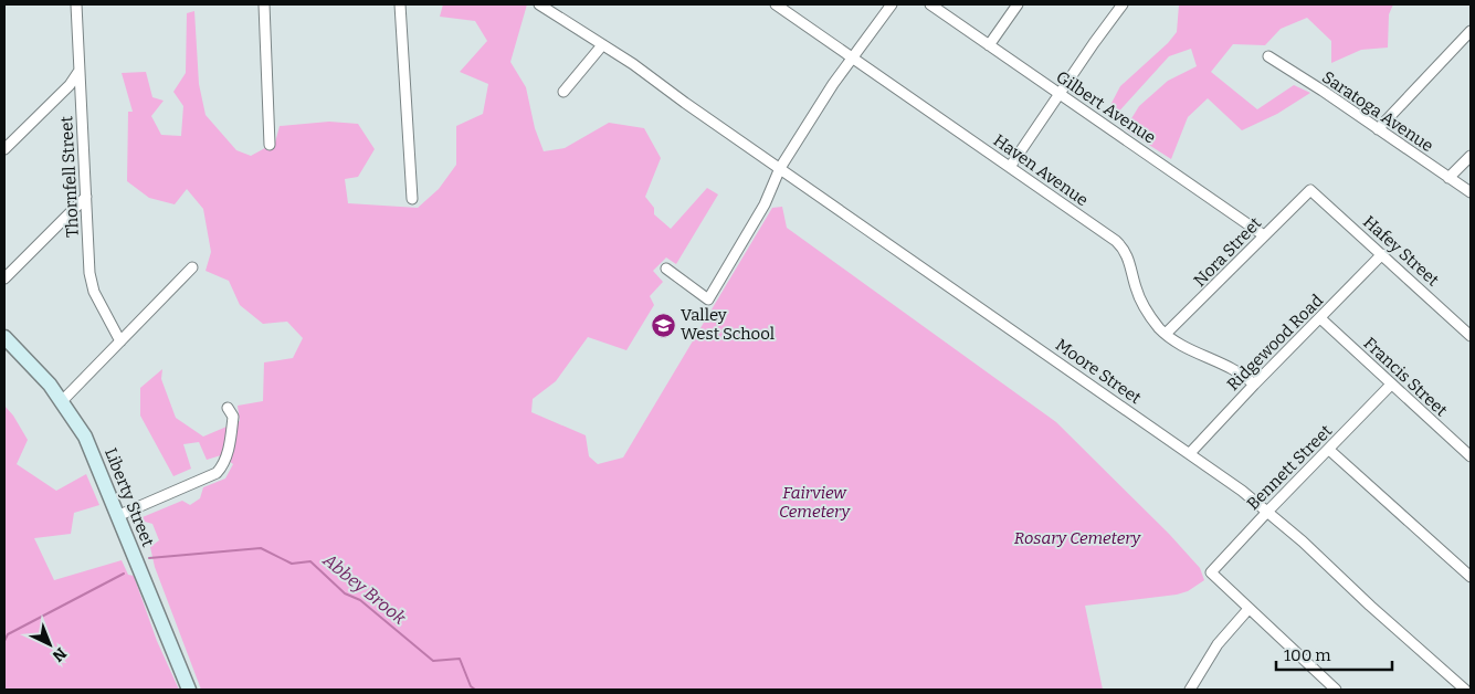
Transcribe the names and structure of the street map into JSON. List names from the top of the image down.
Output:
{
  "streets": {
    "main road": ["Liberty Street"],
    "street": [
      "Gilbert Avenue",
      "Saratoga Avenue",
      "Haven Avenue",
      "Thornfell Street",
      "Hafey Street",
      "Nora Street",
      "Ridgewood Road",
      "Moore Street",
      "Francis Street",
      "Bennett Street"
    ]
  },
  "crossings": [
    ["Gilbert Avenue", "Nora Street"],
    ["Haven Avenue", "Nora Street"],
    ["Haven Avenue", "Ridgewood Road"],
    ["Hafey Street", "Nora Street"],
    ["Hafey Street", "Ridgewood Road"],
    ["Ridgewood Road", "Moore Street"],
    ["Ridgewood Road", "Francis Street"],
    ["Moore Street", "Bennett Street"],
    ["Francis Street", "Bennett Street"]
  ],
  "water": ["Abbey Brook"],
  "parks": ["Fairview Cemetery", "Rosary Cemetery"],
  "places": {
    "school or university": ["Valley West School"]
  },
  "scale_bar": "100 m",
  "north": "bottom right"
}
